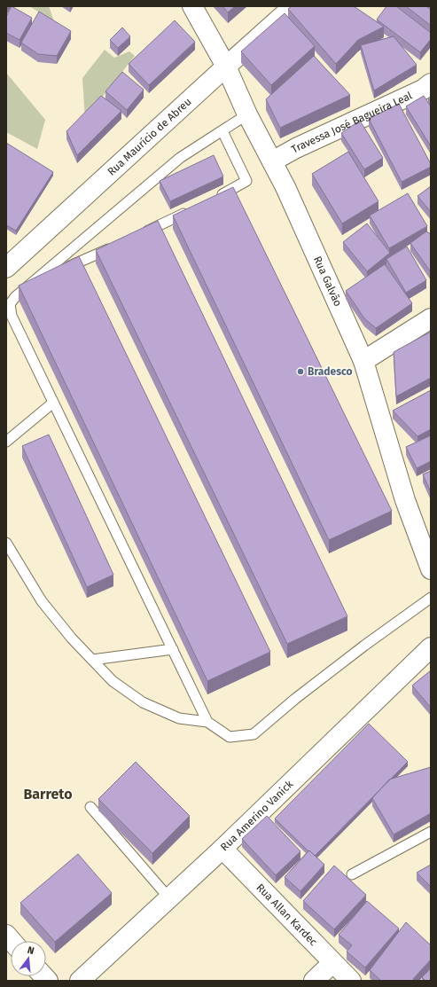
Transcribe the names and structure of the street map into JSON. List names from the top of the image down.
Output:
{
  "streets": {
    "street": [
      "Travessa José Bagueira Leal",
      "Rua Maurício de Abreu",
      "Rua Galvão",
      "Rua Amerino Vanick",
      "Rua Allan Kardec"
    ]
  },
  "crossings": [
    ["Travessa José Bagueira Leal", "Rua Galvão"],
    ["Rua Maurício de Abreu", "Rua Galvão"],
    ["Rua Amerino Vanick", "Rua Allan Kardec"]
  ],
  "districts": ["Barreto"],
  "places": ["Bradesco"],
  "north": "top"
}
